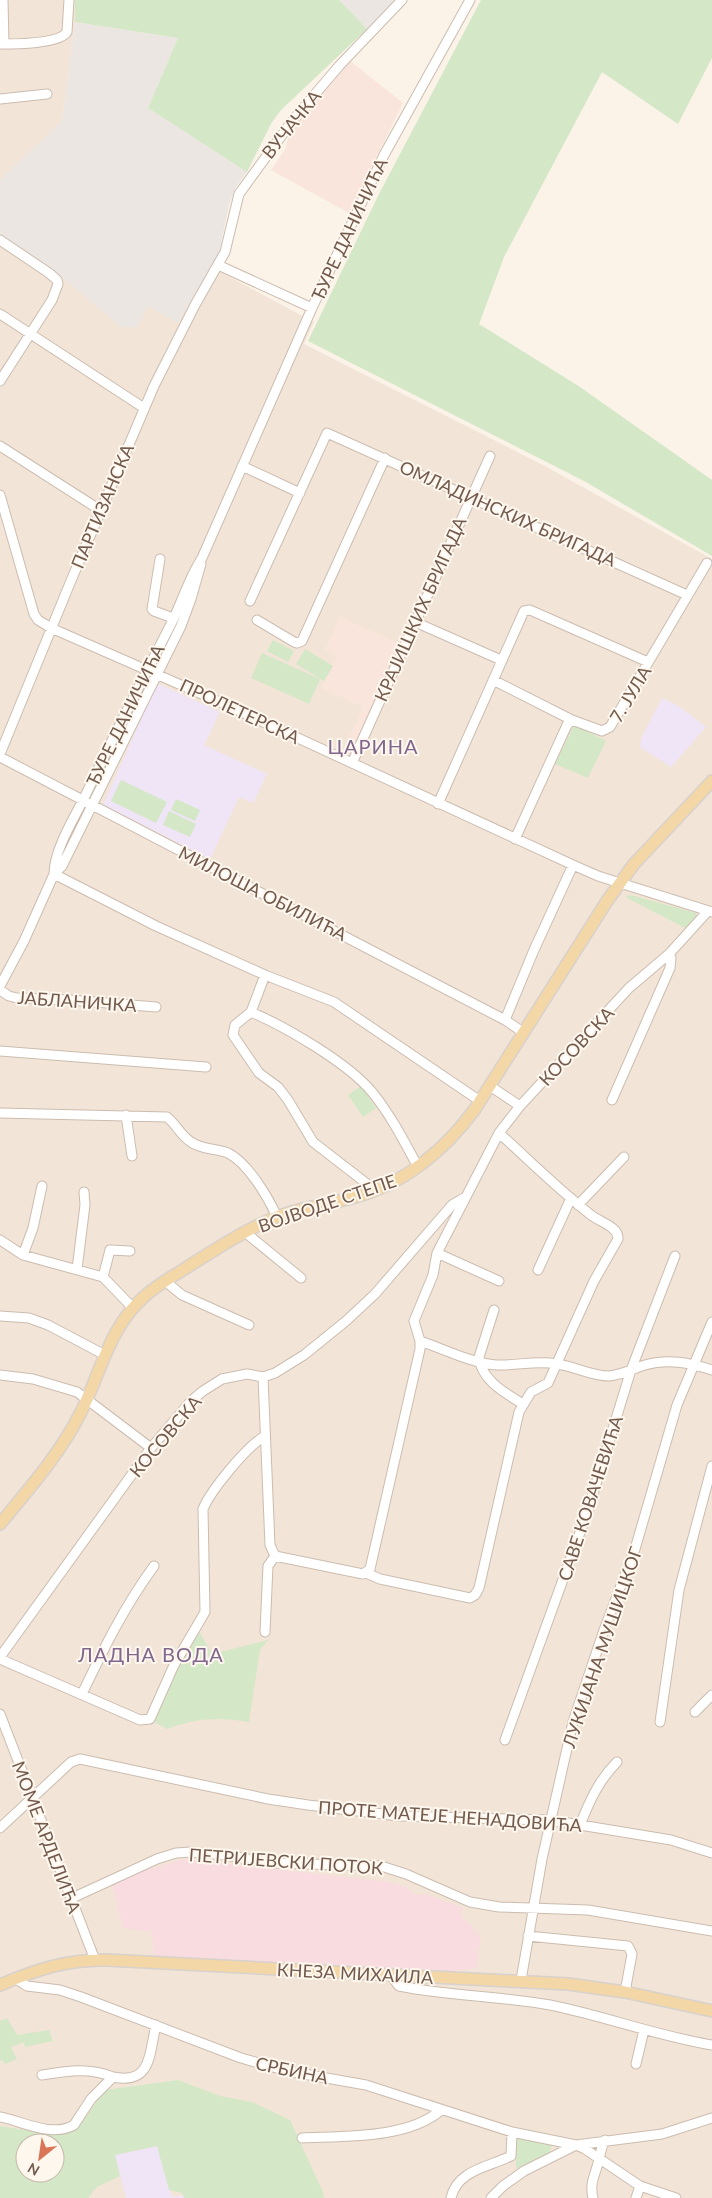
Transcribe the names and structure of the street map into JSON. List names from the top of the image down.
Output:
{
  "streets": {
    "main road": ["ВОЈВОДЕ СТЕПЕ", "КНЕЗА МИХАИЛА"],
    "street": [
      "ВУЧАЧКА",
      "ЂУРЕ ДАНИЧИЋА",
      "ПАРТИЗАНСКА",
      "ОМЛАДИНСКИХ БРИГАДА",
      "КРАЈИШКИХ БРИГАДА",
      "7. ЈУЛА",
      "ПРОЛЕТЕРСКА",
      "МИЛОША ОБИЛИЋА",
      "ЈАБЛАНИЧКА",
      "КОСОВСКА",
      "САВЕ КОВАЧЕВИЋА",
      "ЛУКИЈАНА МУШИЦКОГ",
      "ПРОТЕ МАТЕЈЕ НЕНАДОВИЋА",
      "МОМЕ АРДЕЛИЋА",
      "ПЕТРИЈЕВСКИ ПОТОК",
      "СРБИНА"
    ]
  },
  "crossings": [
    ["ВУЧАЧКА", "ПАРТИЗАНСКА"],
    ["ЂУРЕ ДАНИЧИЋА", "ПРОЛЕТЕРСКА"],
    ["ЂУРЕ ДАНИЧИЋА", "МИЛОША ОБИЛИЋА"],
    ["ПАРТИЗАНСКА", "ПРОЛЕТЕРСКА"],
    ["ПАРТИЗАНСКА", "МИЛОША ОБИЛИЋА"],
    ["ОМЛАДИНСКИХ БРИГАДА", "КРАЈИШКИХ БРИГАДА"],
    ["ОМЛАДИНСКИХ БРИГАДА", "7. ЈУЛА"],
    ["КРАЈИШКИХ БРИГАДА", "ПРОЛЕТЕРСКА"],
    ["ПРОЛЕТЕРСКА", "КОСОВСКА"],
    ["ПРОЛЕТЕРСКА", "ВОЈВОДЕ СТЕПЕ"],
    ["МИЛОША ОБИЛИЋА", "ВОЈВОДЕ СТЕПЕ"],
    ["ЛУКИЈАНА МУШИЦКОГ", "ПРОТЕ МАТЕЈЕ НЕНАДОВИЋА"],
    ["ЛУКИЈАНА МУШИЦКОГ", "ПЕТРИЈЕВСКИ ПОТОК"],
    ["ЛУКИЈАНА МУШИЦКОГ", "КНЕЗА МИХАИЛА"],
    ["ПРОТЕ МАТЕЈЕ НЕНАДОВИЋА", "МОМЕ АРДЕЛИЋА"],
    ["МОМЕ АРДЕЛИЋА", "ПЕТРИЈЕВСКИ ПОТОК"],
    ["МОМЕ АРДЕЛИЋА", "КНЕЗА МИХАИЛА"],
    ["КНЕЗА МИХАИЛА", "СРБИНА"]
  ],
  "districts": ["ЦАРИНА", "ЛАДНА ВОДА"],
  "north": "bottom left"
}
